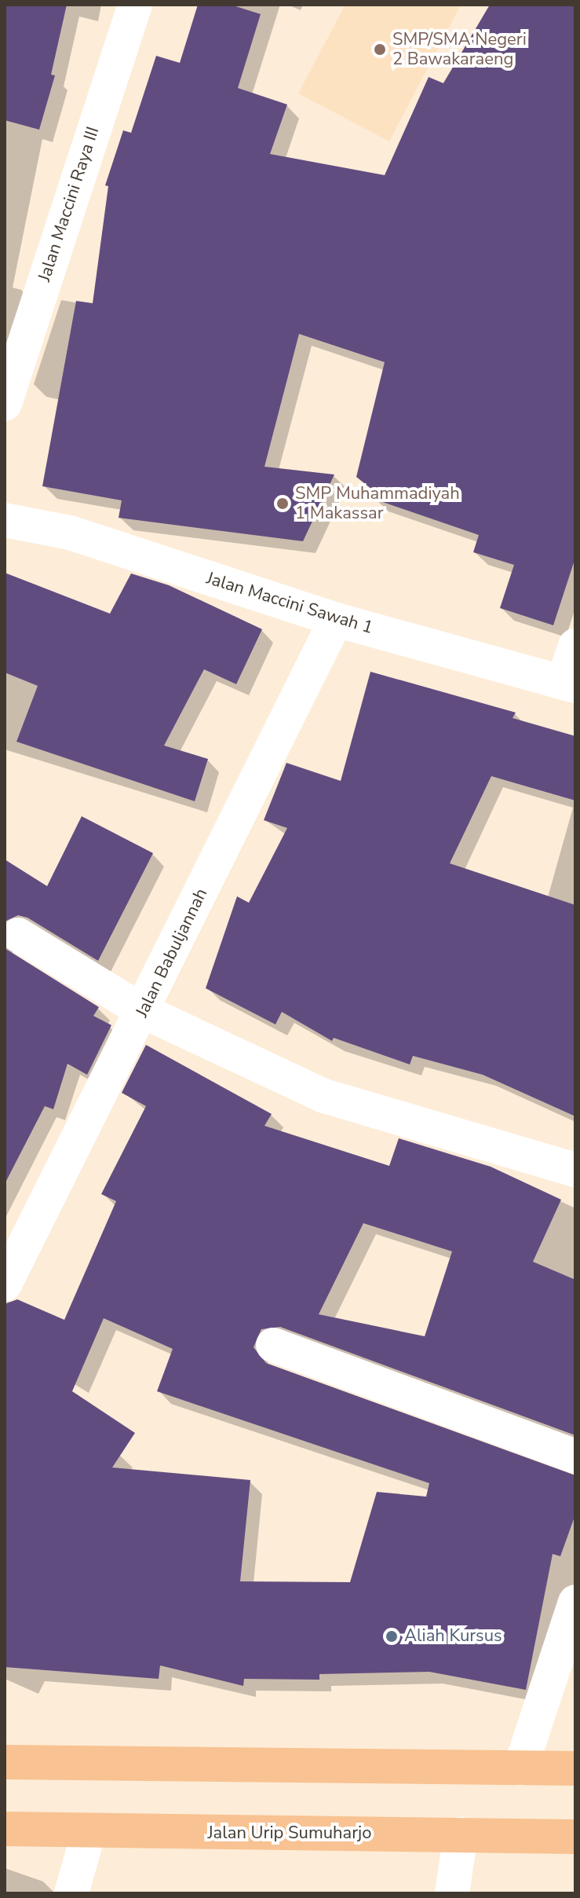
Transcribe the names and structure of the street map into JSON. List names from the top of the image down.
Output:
{
  "streets": {
    "highway": ["Jalan Urip Sumuharjo"],
    "street": ["Jalan Maccini Raya III", "Jalan Maccini Sawah 1", "Jalan Babuljannah"]
  },
  "crossings": [
    ["Jalan Maccini Sawah 1", "Jalan Babuljannah"]
  ],
  "places": ["SMP/SMA Negeri 2 Bawakaraeng", "SMP Muhammadiyah 1 Makassar", "Aliah Kursus"]
}
